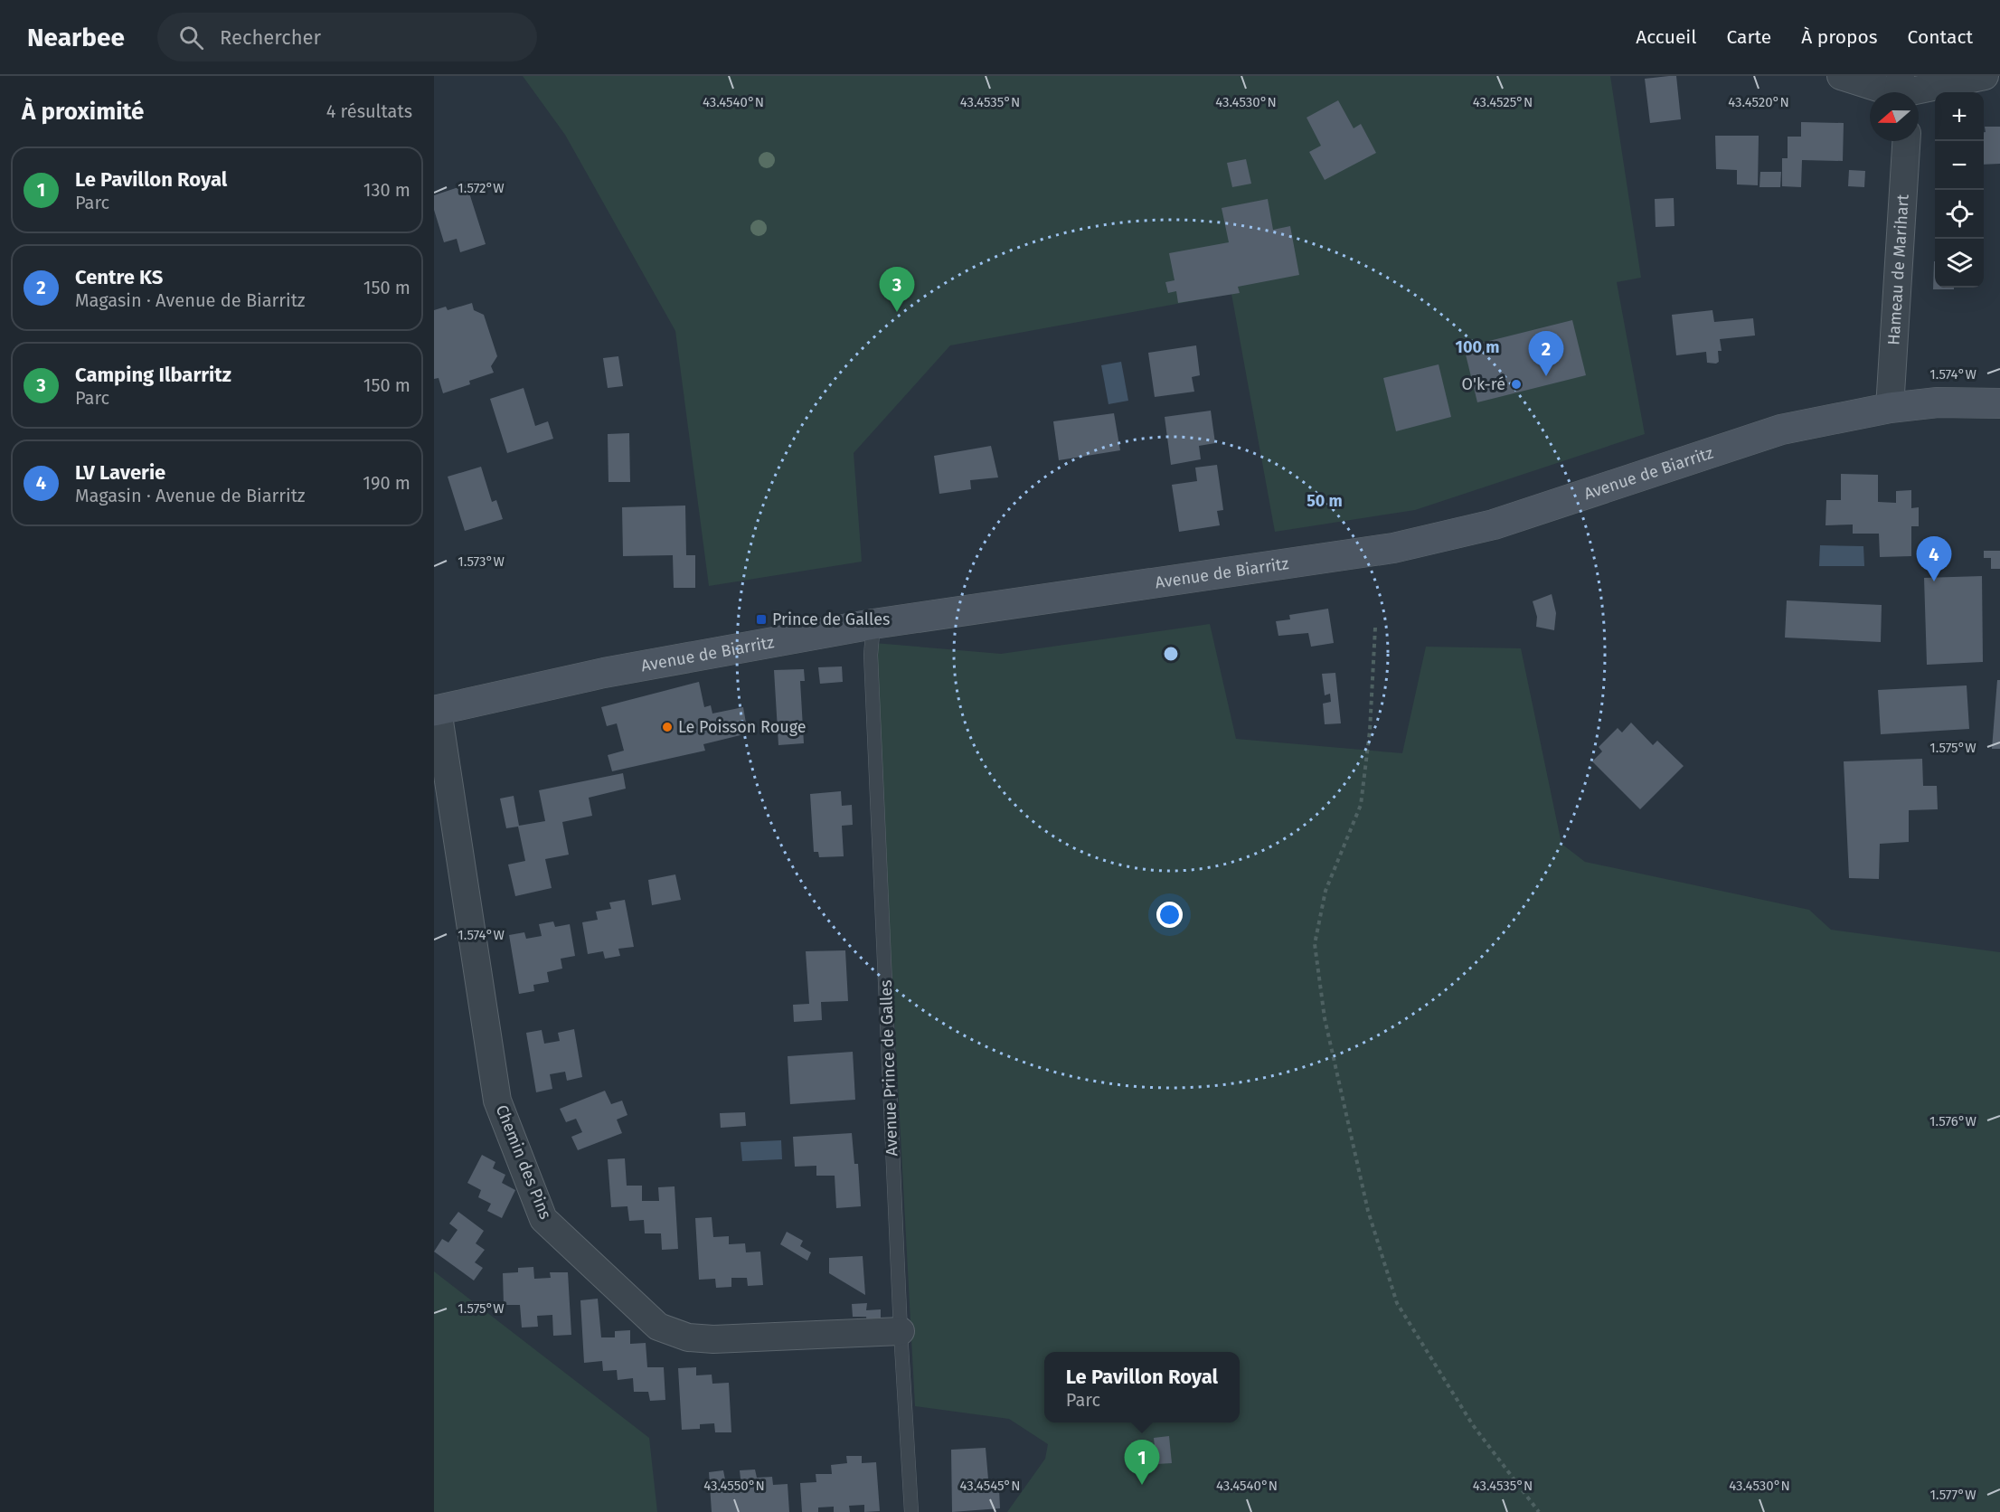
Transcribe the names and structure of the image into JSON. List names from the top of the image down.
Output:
{
  "streets": {
    "main road": ["Avenue de Biarritz"],
    "street": ["Hameau de Marihart", "Chemin des Pins"],
    "lane": ["Avenue Prince de Galles"]
  },
  "crossings": [
    ["Hameau de Marihart", "Avenue de Biarritz"],
    ["Avenue de Biarritz", "Avenue Prince de Galles"],
    ["Avenue de Biarritz", "Chemin des Pins"],
    ["Avenue Prince de Galles", "Chemin des Pins"]
  ],
  "places": {
    "other": ["O'k-ré", "Le Poisson Rouge"],
    "transit": ["Prince de Galles"]
  },
  "north": "left",
  "page": {
    "header": "Nearbee",
    "search": "Rechercher",
    "nav": [
      "Accueil",
      "Carte",
      "À propos",
      "Contact"
    ],
    "heading": ["À proximité", "4 résultats"],
    "map_buttons": ["+", "−"],
    "list": [
      {
        "mark": "1",
        "name": "Le Pavillon Royal",
        "note": "Parc",
        "value": "130 m"
      },
      {
        "mark": "2",
        "name": "Centre KS",
        "note": "Magasin · Avenue de Biarritz",
        "value": "150 m"
      },
      {
        "mark": "3",
        "name": "Camping Ilbarritz",
        "note": "Parc",
        "value": "150 m"
      },
      {
        "mark": "4",
        "name": "LV Laverie",
        "note": "Magasin · Avenue de Biarritz",
        "value": "190 m"
      }
    ],
    "pins": [
      "3",
      "2",
      "4",
      "1"
    ],
    "popup": ["Le Pavillon Royal", "Parc"]
  },
  "coordinates": [
    "43.4525°N",
    "43.4540°N",
    "43.4535°N",
    "43.4530°N",
    "43.4520°N",
    "1.572°W",
    "1.574°W",
    "1.573°W",
    "1.575°W",
    "1.576°W",
    "43.4550°N",
    "43.4545°N",
    "1.577°W"
  ],
  "rings": ["100 m", "50 m"]
}
